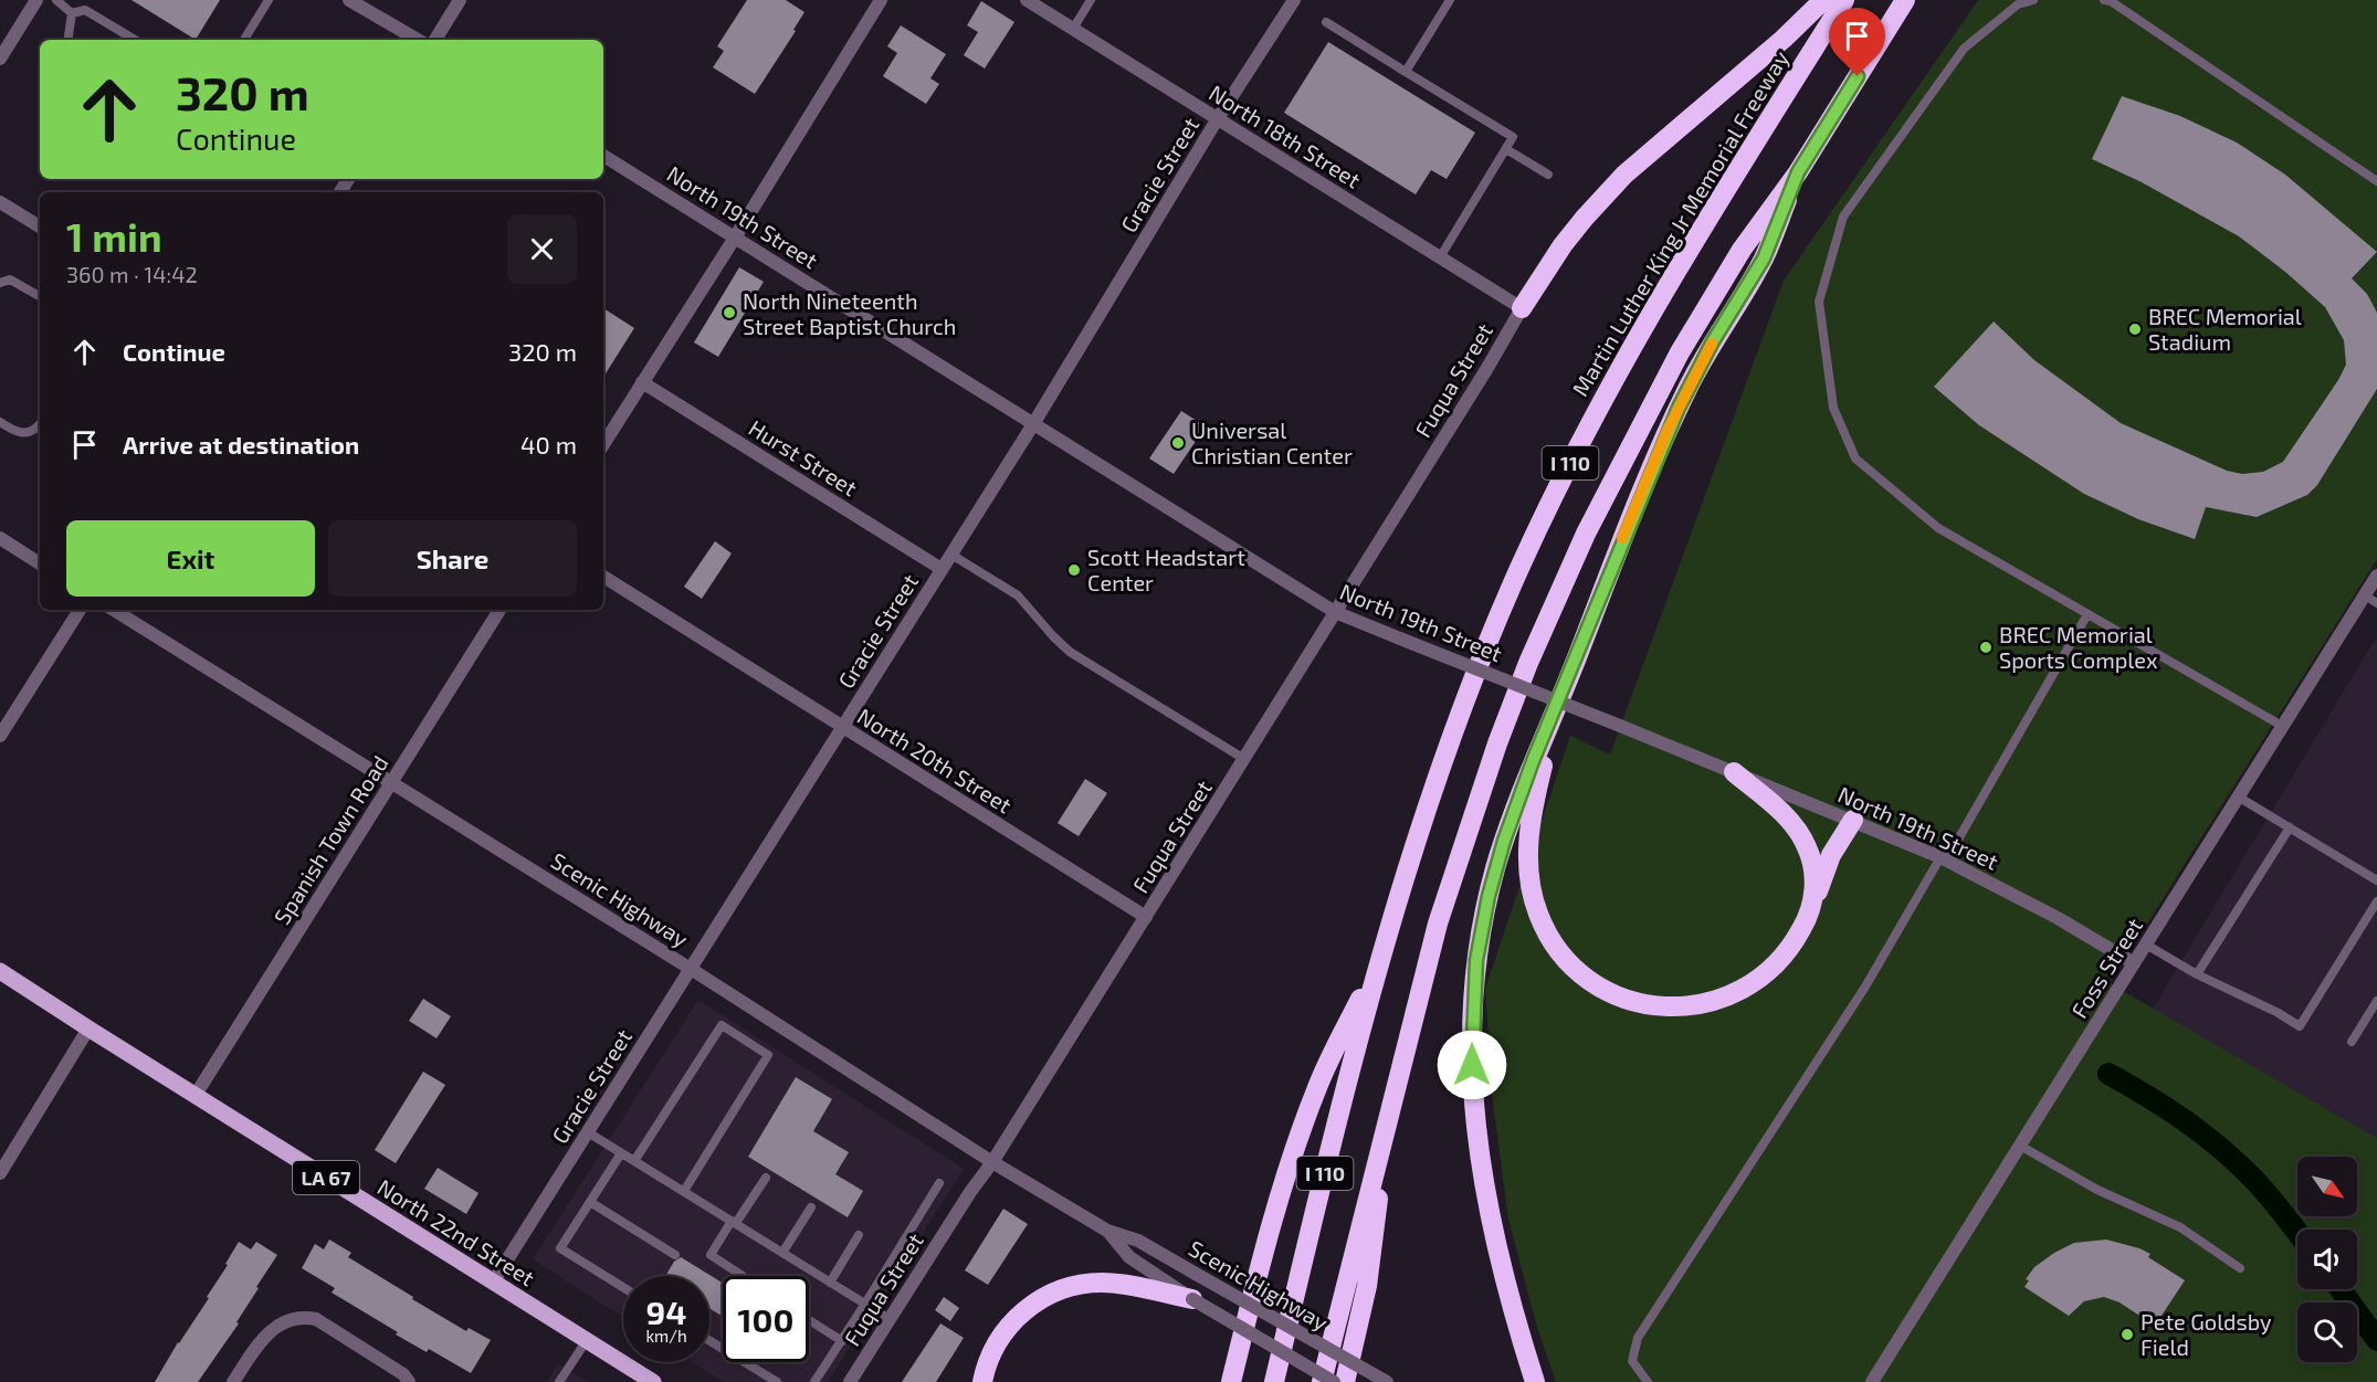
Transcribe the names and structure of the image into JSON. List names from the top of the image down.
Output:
{
  "streets": {
    "highway": ["Martin Luther King Jr Memorial Freeway", "I 110"],
    "main road": ["LA 67", "North 22nd Street"],
    "street": [
      "North 18th Street",
      "Gracie Street",
      "North 19th Street",
      "Fuqua Street",
      "Hurst Street",
      "North 20th Street",
      "Spanish Town Road",
      "Scenic Highway",
      "Foss Street"
    ]
  },
  "crossings": [
    ["North 18th Street", "Gracie Street"],
    ["North 18th Street", "Fuqua Street"],
    ["Gracie Street", "North 19th Street"],
    ["Gracie Street", "Hurst Street"],
    ["Gracie Street", "North 20th Street"],
    ["Gracie Street", "Scenic Highway"],
    ["Gracie Street", "North 22nd Street"],
    ["North 19th Street", "Fuqua Street"],
    ["North 19th Street", "Foss Street"],
    ["Fuqua Street", "North 20th Street"],
    ["Fuqua Street", "Scenic Highway"],
    ["Spanish Town Road", "Scenic Highway"],
    ["Spanish Town Road", "North 22nd Street"]
  ],
  "places": [
    "North Nineteenth Street Baptist Church",
    "BREC Memorial Stadium",
    "Universal Christian Center",
    "Scott Headstart Center",
    "BREC Memorial Sports Complex",
    "Pete Goldsby Field"
  ],
  "north": "bottom right",
  "page": {
    "turn": ["320 m", "Continue"],
    "heading": ["1 min", "360 m · 14:42"],
    "list": [
      {
        "name": "Continue",
        "value": "320 m"
      },
      {
        "name": "Arrive at destination",
        "value": "40 m"
      }
    ],
    "buttons": ["Exit", "Share"],
    "speed": "94 km/h",
    "limit": "100"
  }
}
